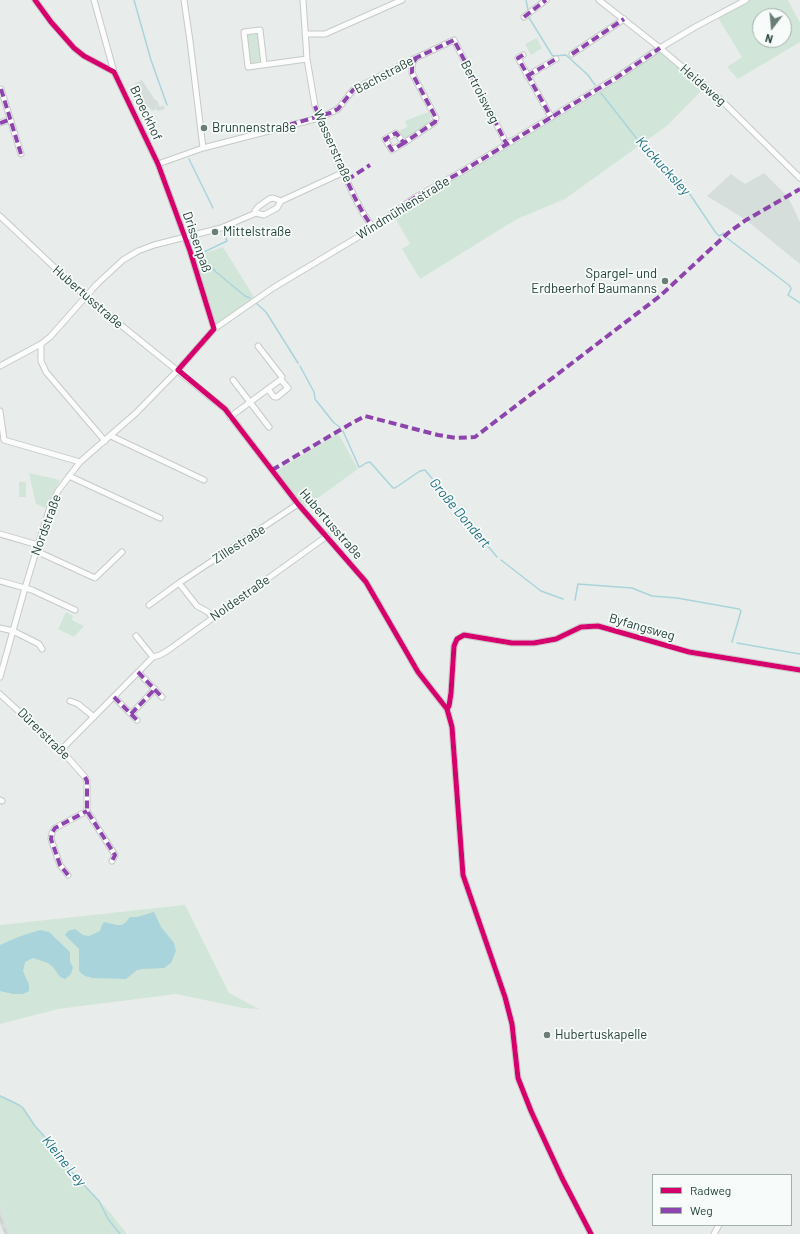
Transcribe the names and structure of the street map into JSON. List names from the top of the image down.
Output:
{
  "streets": {
    "street": [
      "Bachstraße",
      "Heideweg",
      "Bertroisweg",
      "Broeckhof",
      "Wasserstraße",
      "Windmühlenstraße",
      "Drissenpaß",
      "Hubertusstraße",
      "Nordstraße",
      "Zillestraße",
      "Noldestraße",
      "Byfangsweg",
      "Dürerstraße"
    ]
  },
  "crossings": [
    ["Bachstraße", "Bertroisweg"],
    ["Bachstraße", "Broeckhof"],
    ["Bachstraße", "Wasserstraße"],
    ["Bachstraße", "Drissenpaß"],
    ["Heideweg", "Windmühlenstraße"],
    ["Bertroisweg", "Windmühlenstraße"],
    ["Broeckhof", "Drissenpaß"],
    ["Wasserstraße", "Windmühlenstraße"],
    ["Windmühlenstraße", "Drissenpaß"],
    ["Windmühlenstraße", "Hubertusstraße"],
    ["Windmühlenstraße", "Nordstraße"],
    ["Hubertusstraße", "Nordstraße"],
    ["Hubertusstraße", "Zillestraße"],
    ["Hubertusstraße", "Noldestraße"],
    ["Hubertusstraße", "Byfangsweg"],
    ["Noldestraße", "Dürerstraße"]
  ],
  "water": ["Kuckucksley", "Große Dondert", "Kleine Ley"],
  "places": [
    "Brunnenstraße",
    "Mittelstraße",
    "Spargel- und Erdbeerhof Baumanns",
    "Hubertuskapelle"
  ],
  "legend": ["Radweg", "Weg"],
  "north": "bottom"
}
